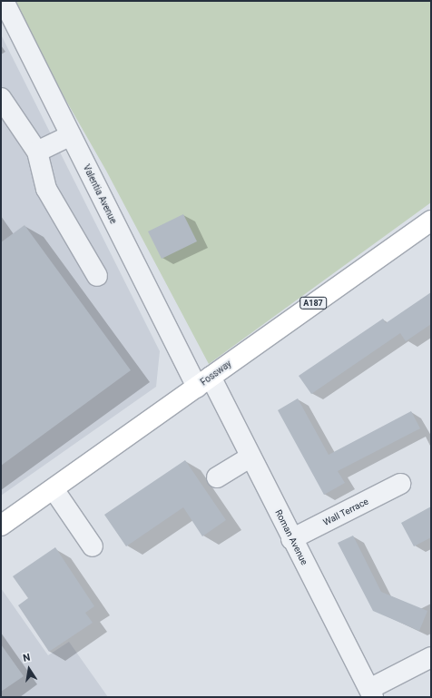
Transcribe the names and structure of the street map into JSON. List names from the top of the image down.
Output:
{
  "streets": {
    "main road": ["A187", "Fossway"],
    "street": ["Valentia Avenue", "Wall Terrace", "Roman Avenue"]
  },
  "crossings": [
    ["Valentia Avenue", "Fossway"],
    ["Valentia Avenue", "Roman Avenue"],
    ["Fossway", "Roman Avenue"],
    ["Wall Terrace", "Roman Avenue"]
  ],
  "north": "top"
}
